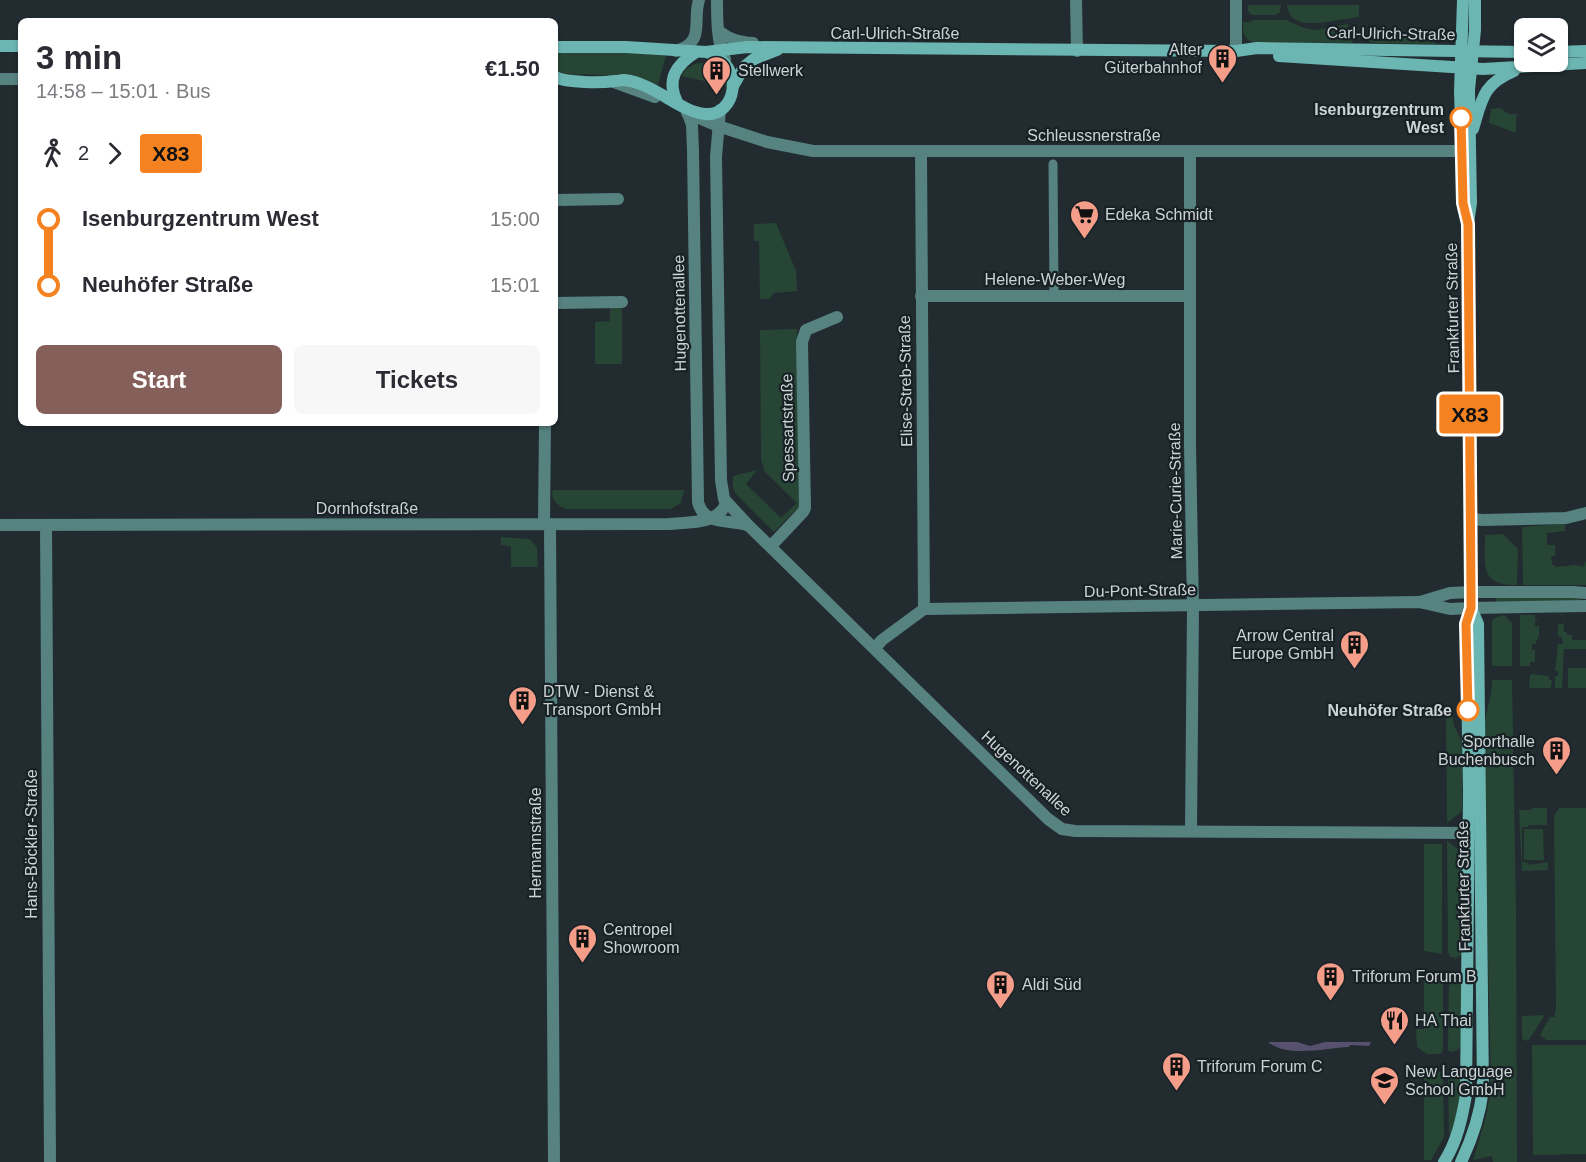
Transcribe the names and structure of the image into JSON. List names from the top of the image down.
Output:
{
  "streets": {
    "main road": [
      "Carl-Ulrich-Straße",
      "Schleussnerstraße",
      "Frankfurter Straße",
      "Hugenottenallee"
    ],
    "street": [
      "Helene-Weber-Weg",
      "Elise-Streb-Straße",
      "Spessartstraße",
      "Marie-Curie-Straße",
      "Dornhofstraße",
      "Du-Pont-Straße",
      "Hermannstraße",
      "Hans-Böckler-Straße"
    ]
  },
  "crossings": [
    ["Carl-Ulrich-Straße", "Schleussnerstraße"],
    ["Carl-Ulrich-Straße", "Frankfurter Straße"],
    ["Carl-Ulrich-Straße", "Hugenottenallee"],
    ["Schleussnerstraße", "Frankfurter Straße"],
    ["Schleussnerstraße", "Hugenottenallee"],
    ["Schleussnerstraße", "Elise-Streb-Straße"],
    ["Schleussnerstraße", "Marie-Curie-Straße"],
    ["Helene-Weber-Weg", "Elise-Streb-Straße"],
    ["Helene-Weber-Weg", "Marie-Curie-Straße"],
    ["Frankfurter Straße", "Hugenottenallee"],
    ["Frankfurter Straße", "Du-Pont-Straße"],
    ["Hugenottenallee", "Spessartstraße"],
    ["Hugenottenallee", "Marie-Curie-Straße"],
    ["Hugenottenallee", "Dornhofstraße"],
    ["Elise-Streb-Straße", "Du-Pont-Straße"],
    ["Marie-Curie-Straße", "Du-Pont-Straße"],
    ["Dornhofstraße", "Hermannstraße"],
    ["Dornhofstraße", "Hans-Böckler-Straße"]
  ],
  "places": {
    "building": [
      "Alter Güterbahnhof",
      "Stellwerk",
      "Arrow Central Europe GmbH",
      "DTW - Dienst & Transport GmbH",
      "Sporthalle Buchenbusch",
      "Centropel Showroom",
      "Triforum Forum B",
      "Aldi Süd",
      "Triforum Forum C"
    ],
    "other": ["Isenburgzentrum West", "Neuhöfer Straße"],
    "supermarket": ["Edeka Schmidt"],
    "restaurant": ["HA Thai"],
    "school or university": ["New Language School GmbH"]
  },
  "lines": ["bus line X83"],
  "page": {
    "on_map": "X83",
    "heading": ["3 min", "14:58 – 15:01 · Bus", "€1.50"],
    "legs": ["2", "X83"],
    "list": [
      {
        "name": "Isenburgzentrum West",
        "value": "15:00"
      },
      {
        "name": "Neuhöfer Straße",
        "value": "15:01"
      }
    ],
    "buttons": ["Start", "Tickets"]
  }
}
